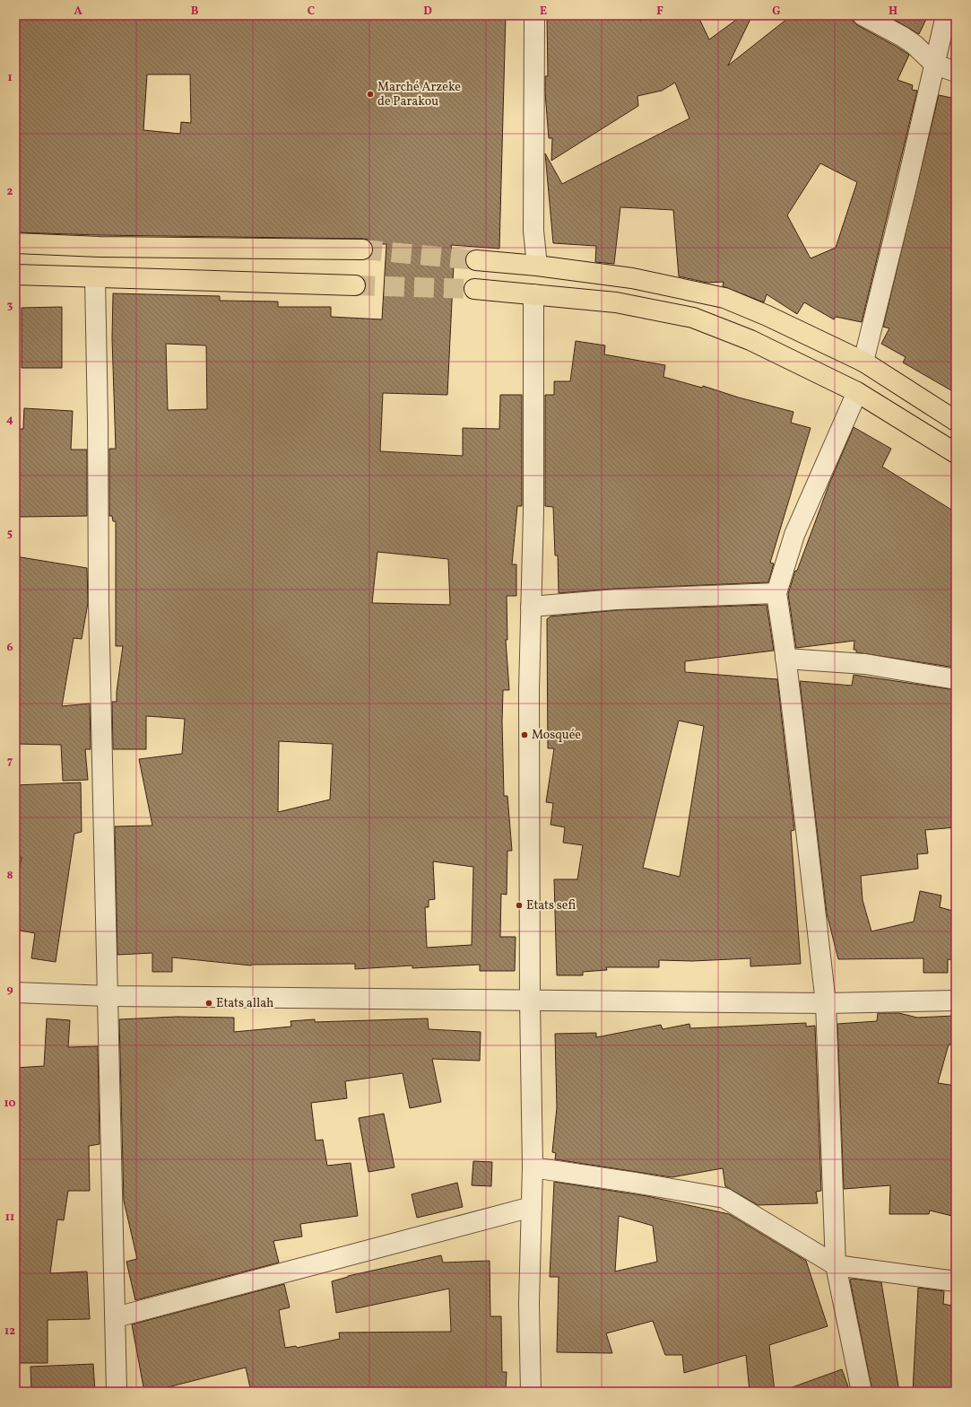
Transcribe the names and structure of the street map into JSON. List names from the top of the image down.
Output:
{
  "places": [
    "Marché Arzeke de Parakou",
    "Mosquée",
    "Etats sefi",
    "Etats allah"
  ],
  "grid": {
    "columns": [
      "A",
      "B",
      "C",
      "D",
      "E",
      "F",
      "G",
      "H"
    ],
    "rows": [
      "1",
      "2",
      "3",
      "4",
      "5",
      "6",
      "7",
      "8",
      "9",
      "10",
      "11",
      "12"
    ]
  }
}
